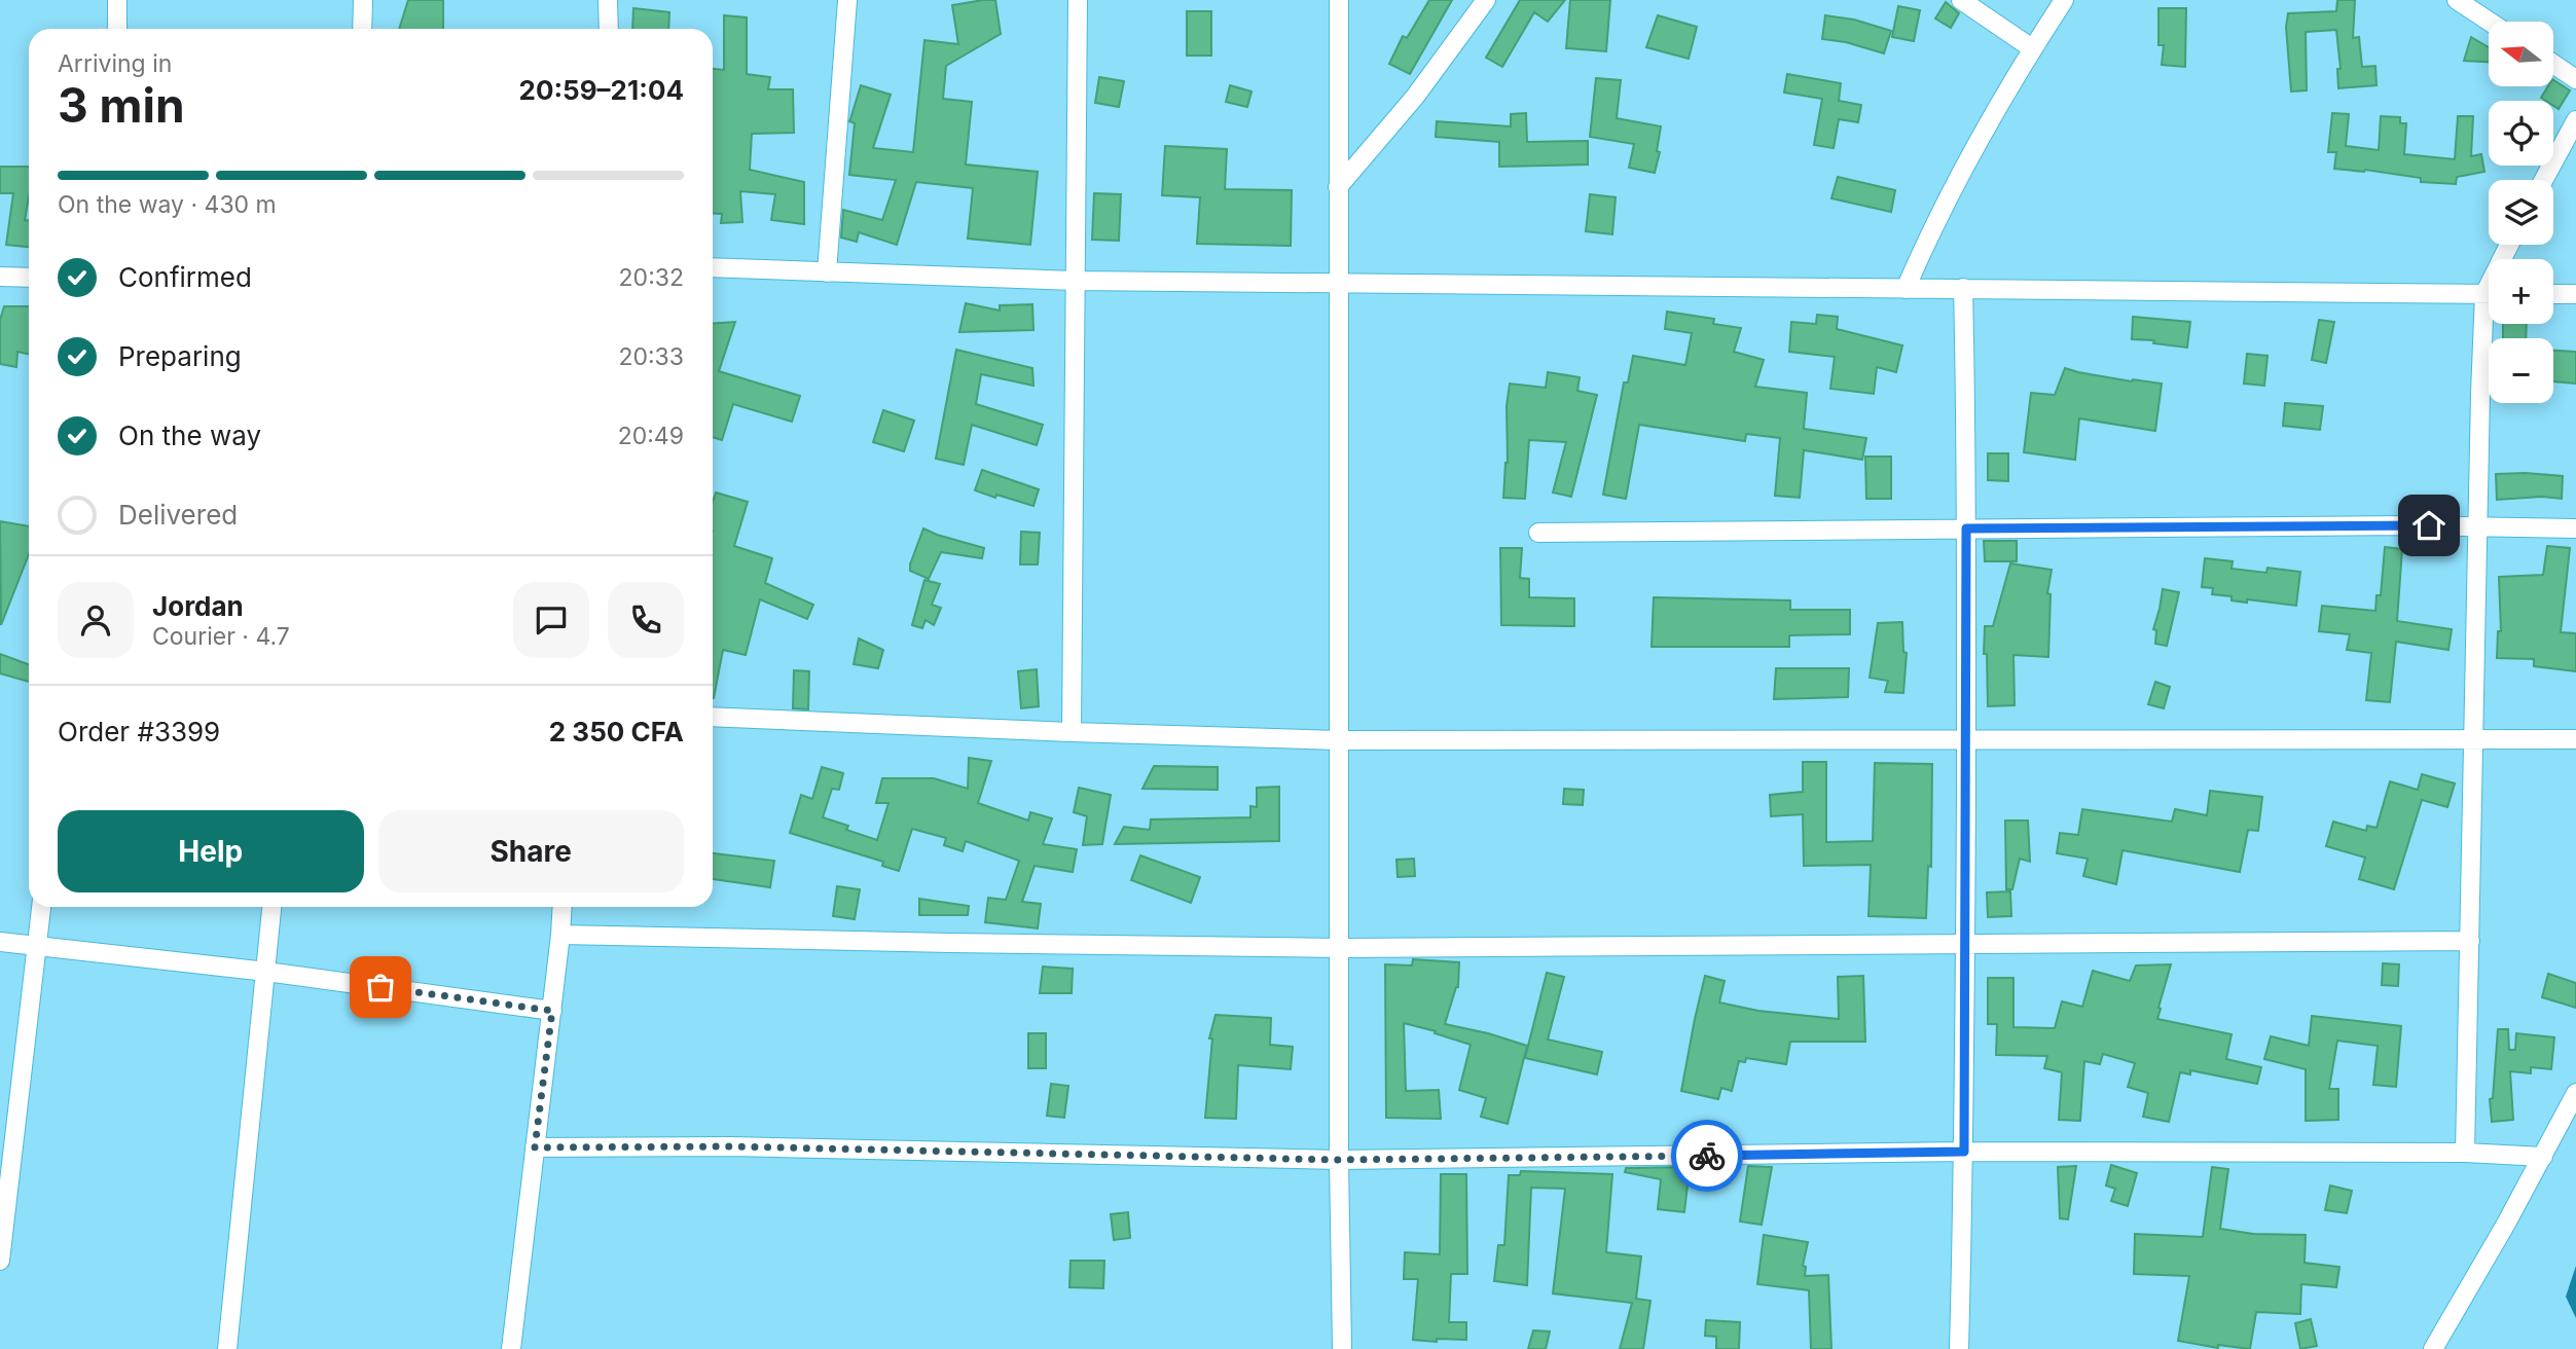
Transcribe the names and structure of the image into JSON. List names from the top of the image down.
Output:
{
  "north": "left",
  "page": {
    "map_buttons": ["+", "−"],
    "heading": ["3 min", "Arriving in", "20:59–21:04"],
    "panel": [
      "Jordan",
      "Courier · 4.7",
      "Order #3399",
      "2 350 CFA"
    ],
    "bar": "On the way · 430 m",
    "list": [
      ["Confirmed", "20:32"],
      ["Preparing", "20:33"],
      ["On the way", "20:49"],
      "Delivered"
    ],
    "buttons": ["Help", "Share"]
  }
}
